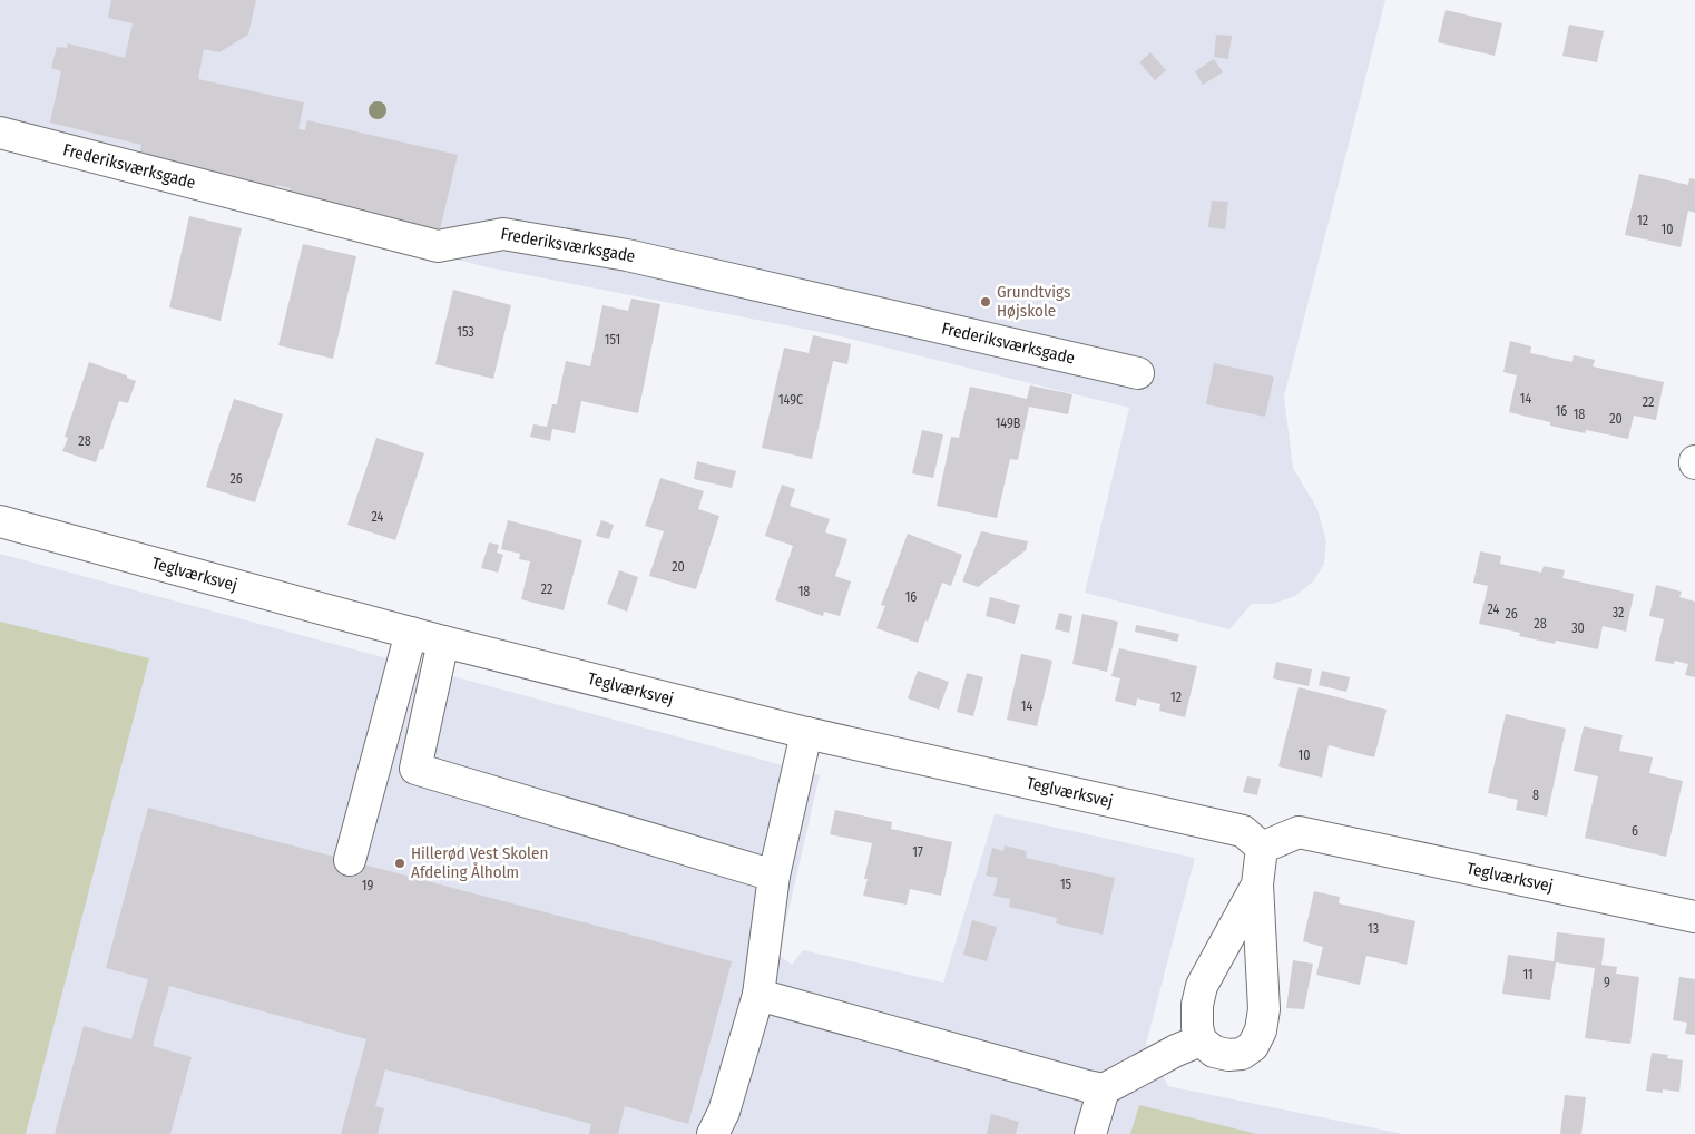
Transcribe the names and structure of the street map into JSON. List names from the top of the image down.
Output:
{
  "streets": {
    "street": ["Frederiksværksgade", "Teglværksvej"]
  },
  "places": ["Grundtvigs Højskole", "Hillerød Vest Skolen Afdeling Ålholm"],
  "house_numbers": [
    "12",
    "10",
    "153",
    "151",
    "14",
    "149C",
    "22",
    "16",
    "18",
    "20",
    "149B",
    "28",
    "26",
    "24",
    "20",
    "22",
    "18",
    "16",
    "24",
    "32",
    "26",
    "28",
    "30",
    "12",
    "14",
    "10",
    "8",
    "6",
    "17",
    "15",
    "19",
    "13",
    "11",
    "9"
  ]
}
